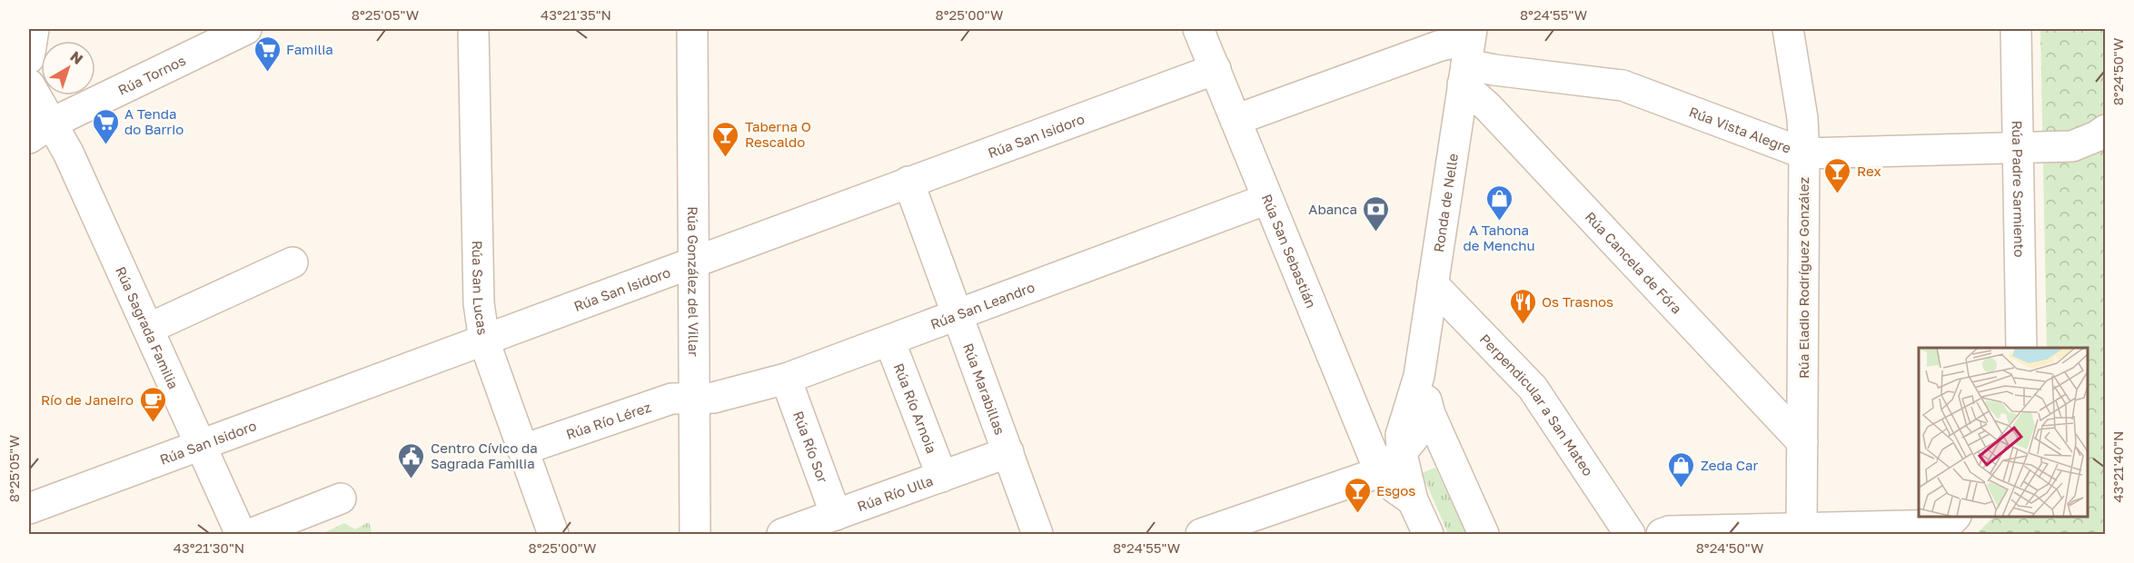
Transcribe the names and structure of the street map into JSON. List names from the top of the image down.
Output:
{
  "streets": {
    "street": [
      "Rúa Tornos",
      "Rúa Vista Alegre",
      "Rúa San Isidoro",
      "Rúa Padre Sarmiento",
      "Ronda de Nelle",
      "Rúa San Sebastián",
      "Rúa Cancela de Fóra",
      "Rúa Eladio Rodríguez González",
      "Rúa González del Villar",
      "Rúa San Lucas",
      "Rúa San Leandro",
      "Rúa Sagrada Familia",
      "Rúa Marabillas",
      "Perpendicular a San Mateo",
      "Rúa Río Arnoia",
      "Rúa Río Lérez",
      "Rúa Río Sor",
      "Rúa Río Ulla"
    ]
  },
  "crossings": [
    ["Rúa Tornos", "Rúa Sagrada Familia"],
    ["Rúa Vista Alegre", "Rúa Padre Sarmiento"],
    ["Rúa Vista Alegre", "Ronda de Nelle"],
    ["Rúa Vista Alegre", "Rúa Cancela de Fóra"],
    ["Rúa Vista Alegre", "Rúa Eladio Rodríguez González"],
    ["Rúa San Isidoro", "Rúa San Sebastián"],
    ["Rúa San Isidoro", "Rúa González del Villar"],
    ["Rúa San Isidoro", "Rúa San Lucas"],
    ["Rúa San Isidoro", "Rúa Sagrada Familia"],
    ["Rúa San Isidoro", "Rúa Marabillas"],
    ["Ronda de Nelle", "Rúa San Sebastián"],
    ["Ronda de Nelle", "Rúa Cancela de Fóra"],
    ["Ronda de Nelle", "Perpendicular a San Mateo"],
    ["Rúa San Sebastián", "Rúa San Leandro"],
    ["Rúa Cancela de Fóra", "Rúa Eladio Rodríguez González"],
    ["Rúa González del Villar", "Rúa San Leandro"],
    ["Rúa González del Villar", "Rúa Río Lérez"],
    ["Rúa San Lucas", "Rúa Río Lérez"],
    ["Rúa San Leandro", "Rúa Marabillas"],
    ["Rúa San Leandro", "Rúa Río Arnoia"],
    ["Rúa San Leandro", "Rúa Río Lérez"],
    ["Rúa San Leandro", "Rúa Río Sor"],
    ["Rúa Marabillas", "Rúa Río Ulla"],
    ["Rúa Río Arnoia", "Rúa Río Ulla"],
    ["Rúa Río Sor", "Rúa Río Ulla"]
  ],
  "places": {
    "supermarket": ["Familia", "A Tenda do Barrio"],
    "bar": ["Taberna O Rescaldo", "Rex", "Esgos"],
    "shop": ["A Tahona de Menchu", "Zeda Car"],
    "bank": ["Abanca"],
    "restaurant": ["Os Trasnos"],
    "cafe": ["Río de Janeiro"],
    "public building": ["Centro Cívico da Sagrada Familia"]
  },
  "north": "top right",
  "coordinates": [
    "8°25'05\"W",
    "43°21'35\"N",
    "8°25'00\"W",
    "8°24'55\"W",
    "8°24'50\"W",
    "43°21'40\"N",
    "43°21'30\"N"
  ]
}
